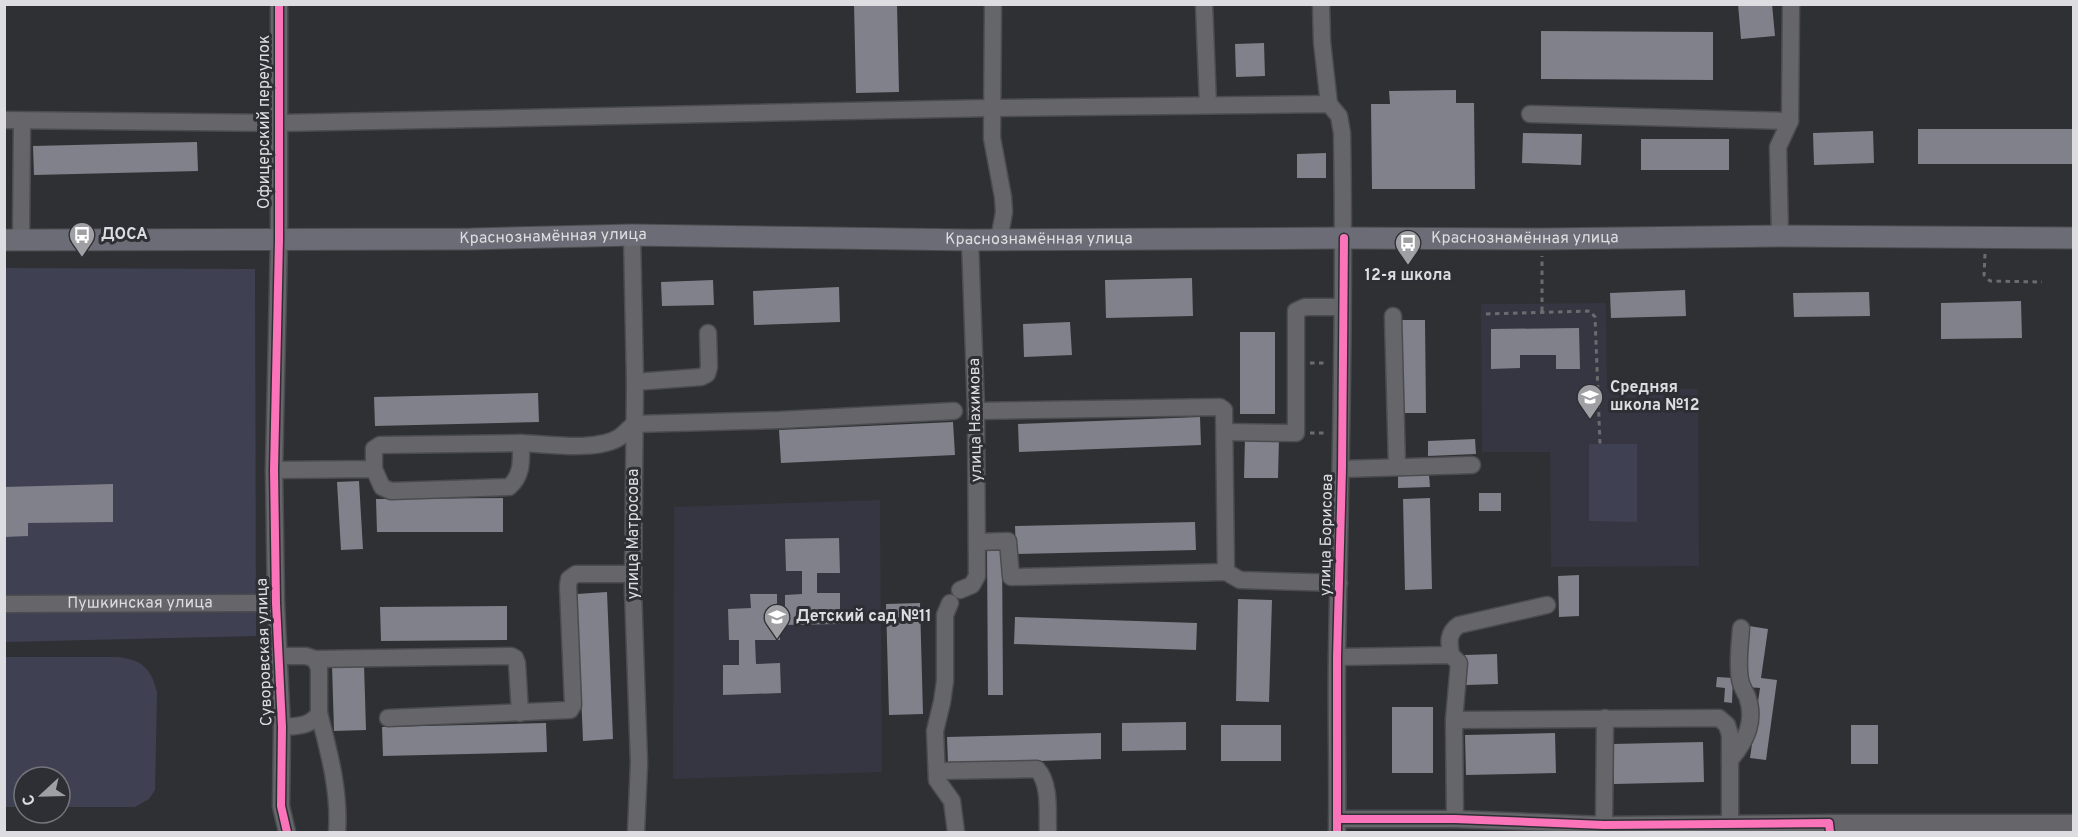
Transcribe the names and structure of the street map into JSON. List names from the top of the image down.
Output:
{
  "streets": {
    "main road": ["Краснознамённая улица"],
    "street": [
      "Офицерский переулок",
      "улица Нахимова",
      "улица Матросова",
      "улица Борисова",
      "Пушкинская улица",
      "Суворовская улица"
    ]
  },
  "crossings": [
    ["Офицерский переулок", "Краснознамённая улица"],
    ["Офицерский переулок", "Суворовская улица"],
    ["Краснознамённая улица", "улица Нахимова"],
    ["Краснознамённая улица", "улица Матросова"],
    ["Краснознамённая улица", "улица Борисова"],
    ["Пушкинская улица", "Суворовская улица"]
  ],
  "places": {
    "bus stop": ["ДОСА", "12-я школа"],
    "school or university": ["Средняя школа №12", "Детский сад №11"]
  },
  "north": "left"
}
